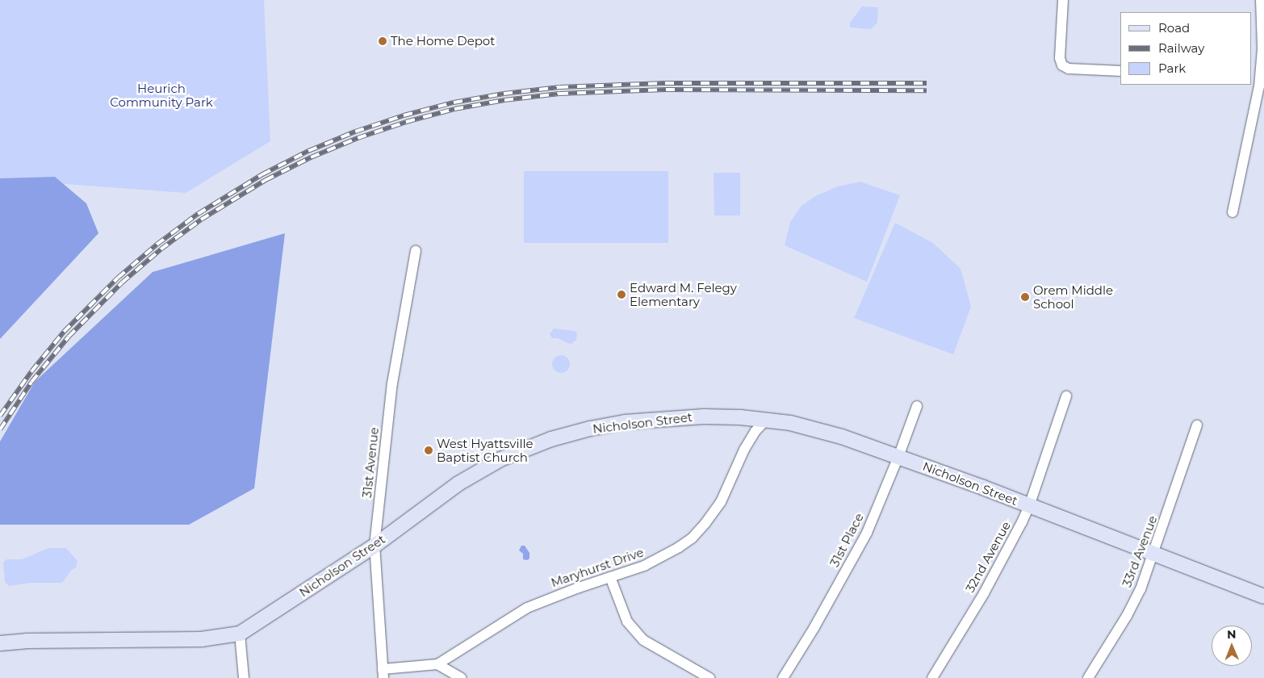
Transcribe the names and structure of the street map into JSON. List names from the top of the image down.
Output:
{
  "streets": {
    "street": [
      "Nicholson Street",
      "31st Avenue",
      "31st Place",
      "33rd Avenue",
      "32nd Avenue",
      "Maryhurst Drive"
    ]
  },
  "crossings": [
    ["Nicholson Street", "31st Avenue"],
    ["Nicholson Street", "31st Place"],
    ["Nicholson Street", "33rd Avenue"],
    ["Nicholson Street", "32nd Avenue"],
    ["Nicholson Street", "Maryhurst Drive"],
    ["31st Avenue", "Maryhurst Drive"]
  ],
  "parks": ["Heurich Community Park"],
  "places": [
    "The Home Depot",
    "Edward M. Felegy Elementary",
    "Orem Middle School",
    "West Hyattsville Baptist Church"
  ],
  "legend": ["Road", "Railway", "Park"],
  "north": "top"
}
